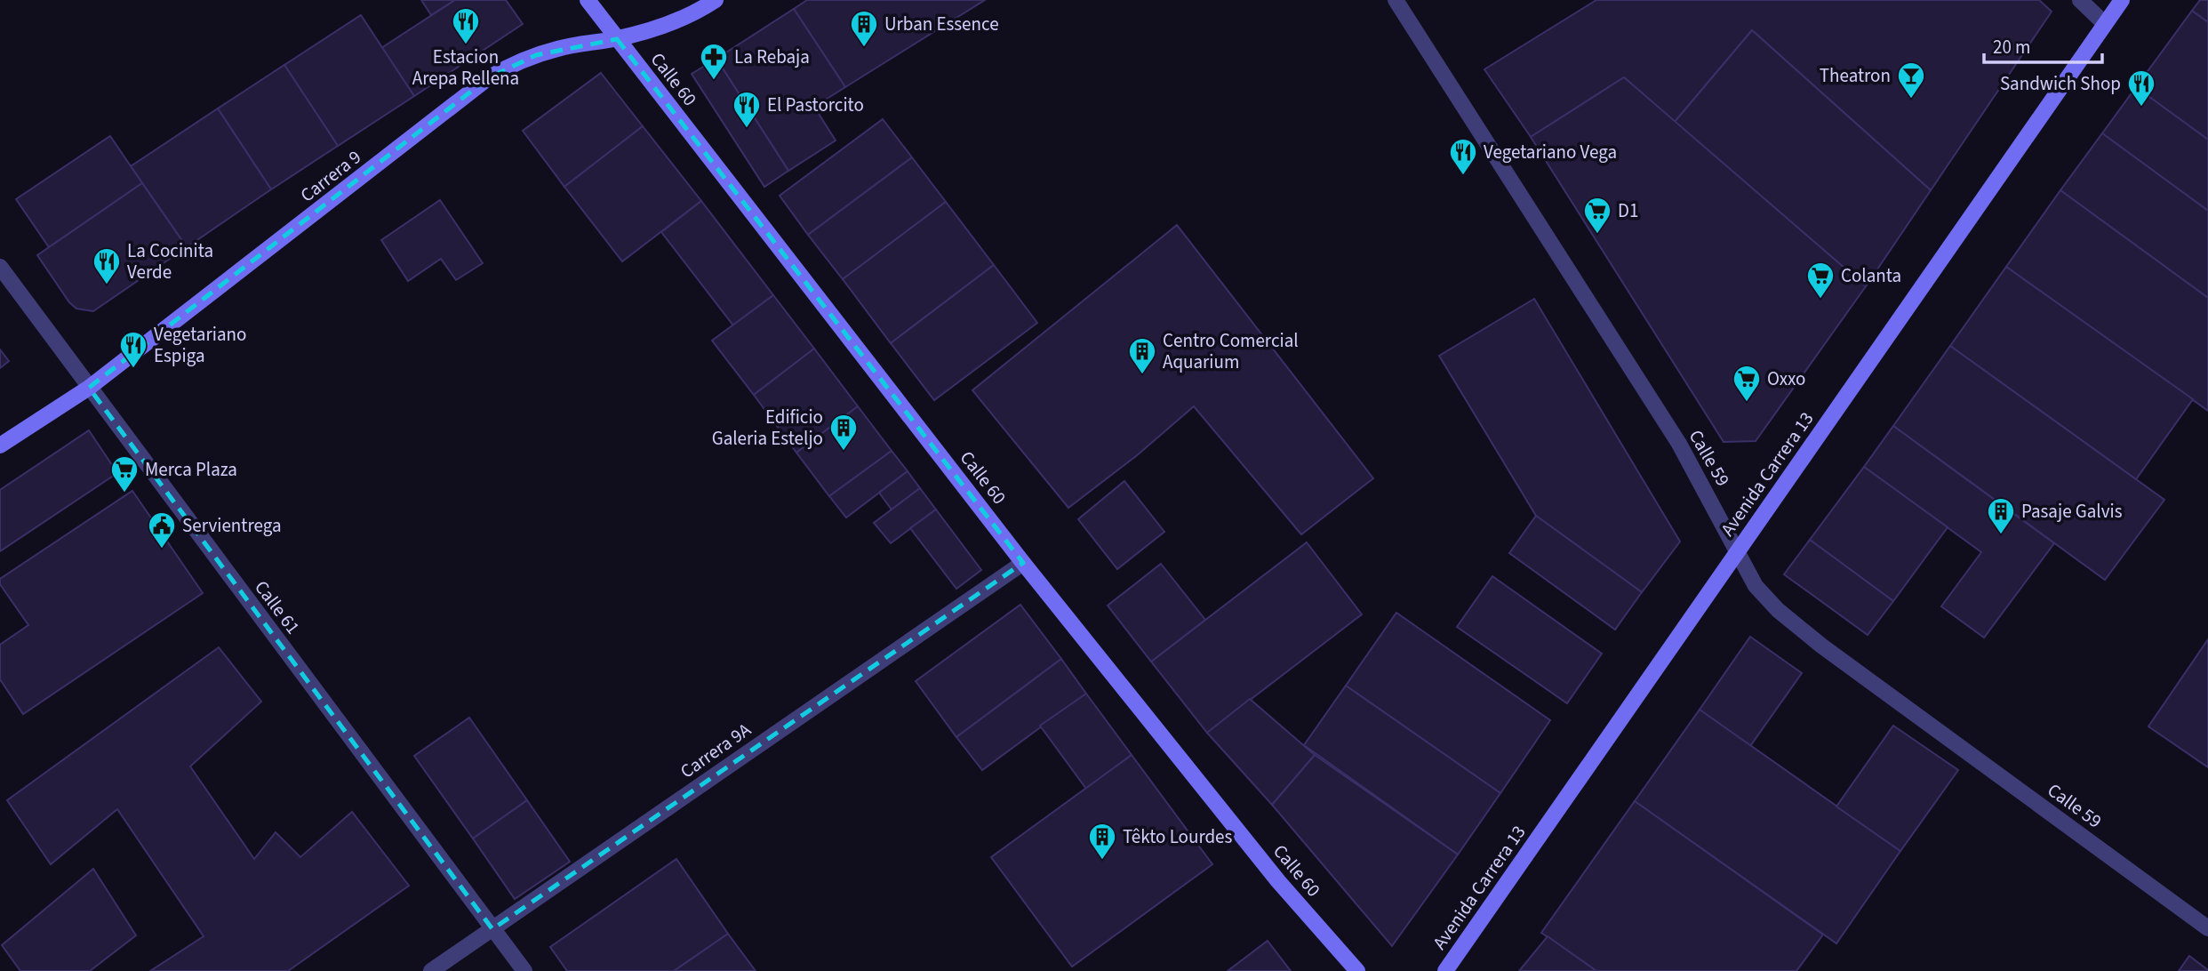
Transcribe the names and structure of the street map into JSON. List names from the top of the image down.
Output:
{
  "streets": {
    "street": [
      "Calle 60",
      "Carrera 9",
      "Calle 59",
      "Avenida Carrera 13",
      "Calle 61",
      "Carrera 9A"
    ]
  },
  "crossings": [
    ["Calle 60", "Carrera 9"],
    ["Calle 60", "Carrera 9A"],
    ["Carrera 9", "Calle 61"],
    ["Calle 59", "Avenida Carrera 13"],
    ["Calle 61", "Carrera 9A"]
  ],
  "places": {
    "restaurant": [
      "Estacion Arepa Rellena",
      "Sandwich Shop",
      "El Pastorcito",
      "Vegetariano Vega",
      "La Cocinita Verde",
      "Vegetariano Espiga"
    ],
    "building": [
      "Urban Essence",
      "Centro Comercial Aquarium",
      "Edificio Galeria Esteljo",
      "Pasaje Galvis",
      "Têkto Lourdes"
    ],
    "pharmacy": ["La Rebaja"],
    "bar": ["Theatron"],
    "supermarket": [
      "D1",
      "Colanta",
      "Oxxo",
      "Merca Plaza"
    ],
    "public building": ["Servientrega"]
  },
  "scale_bar": "20 m"
}
